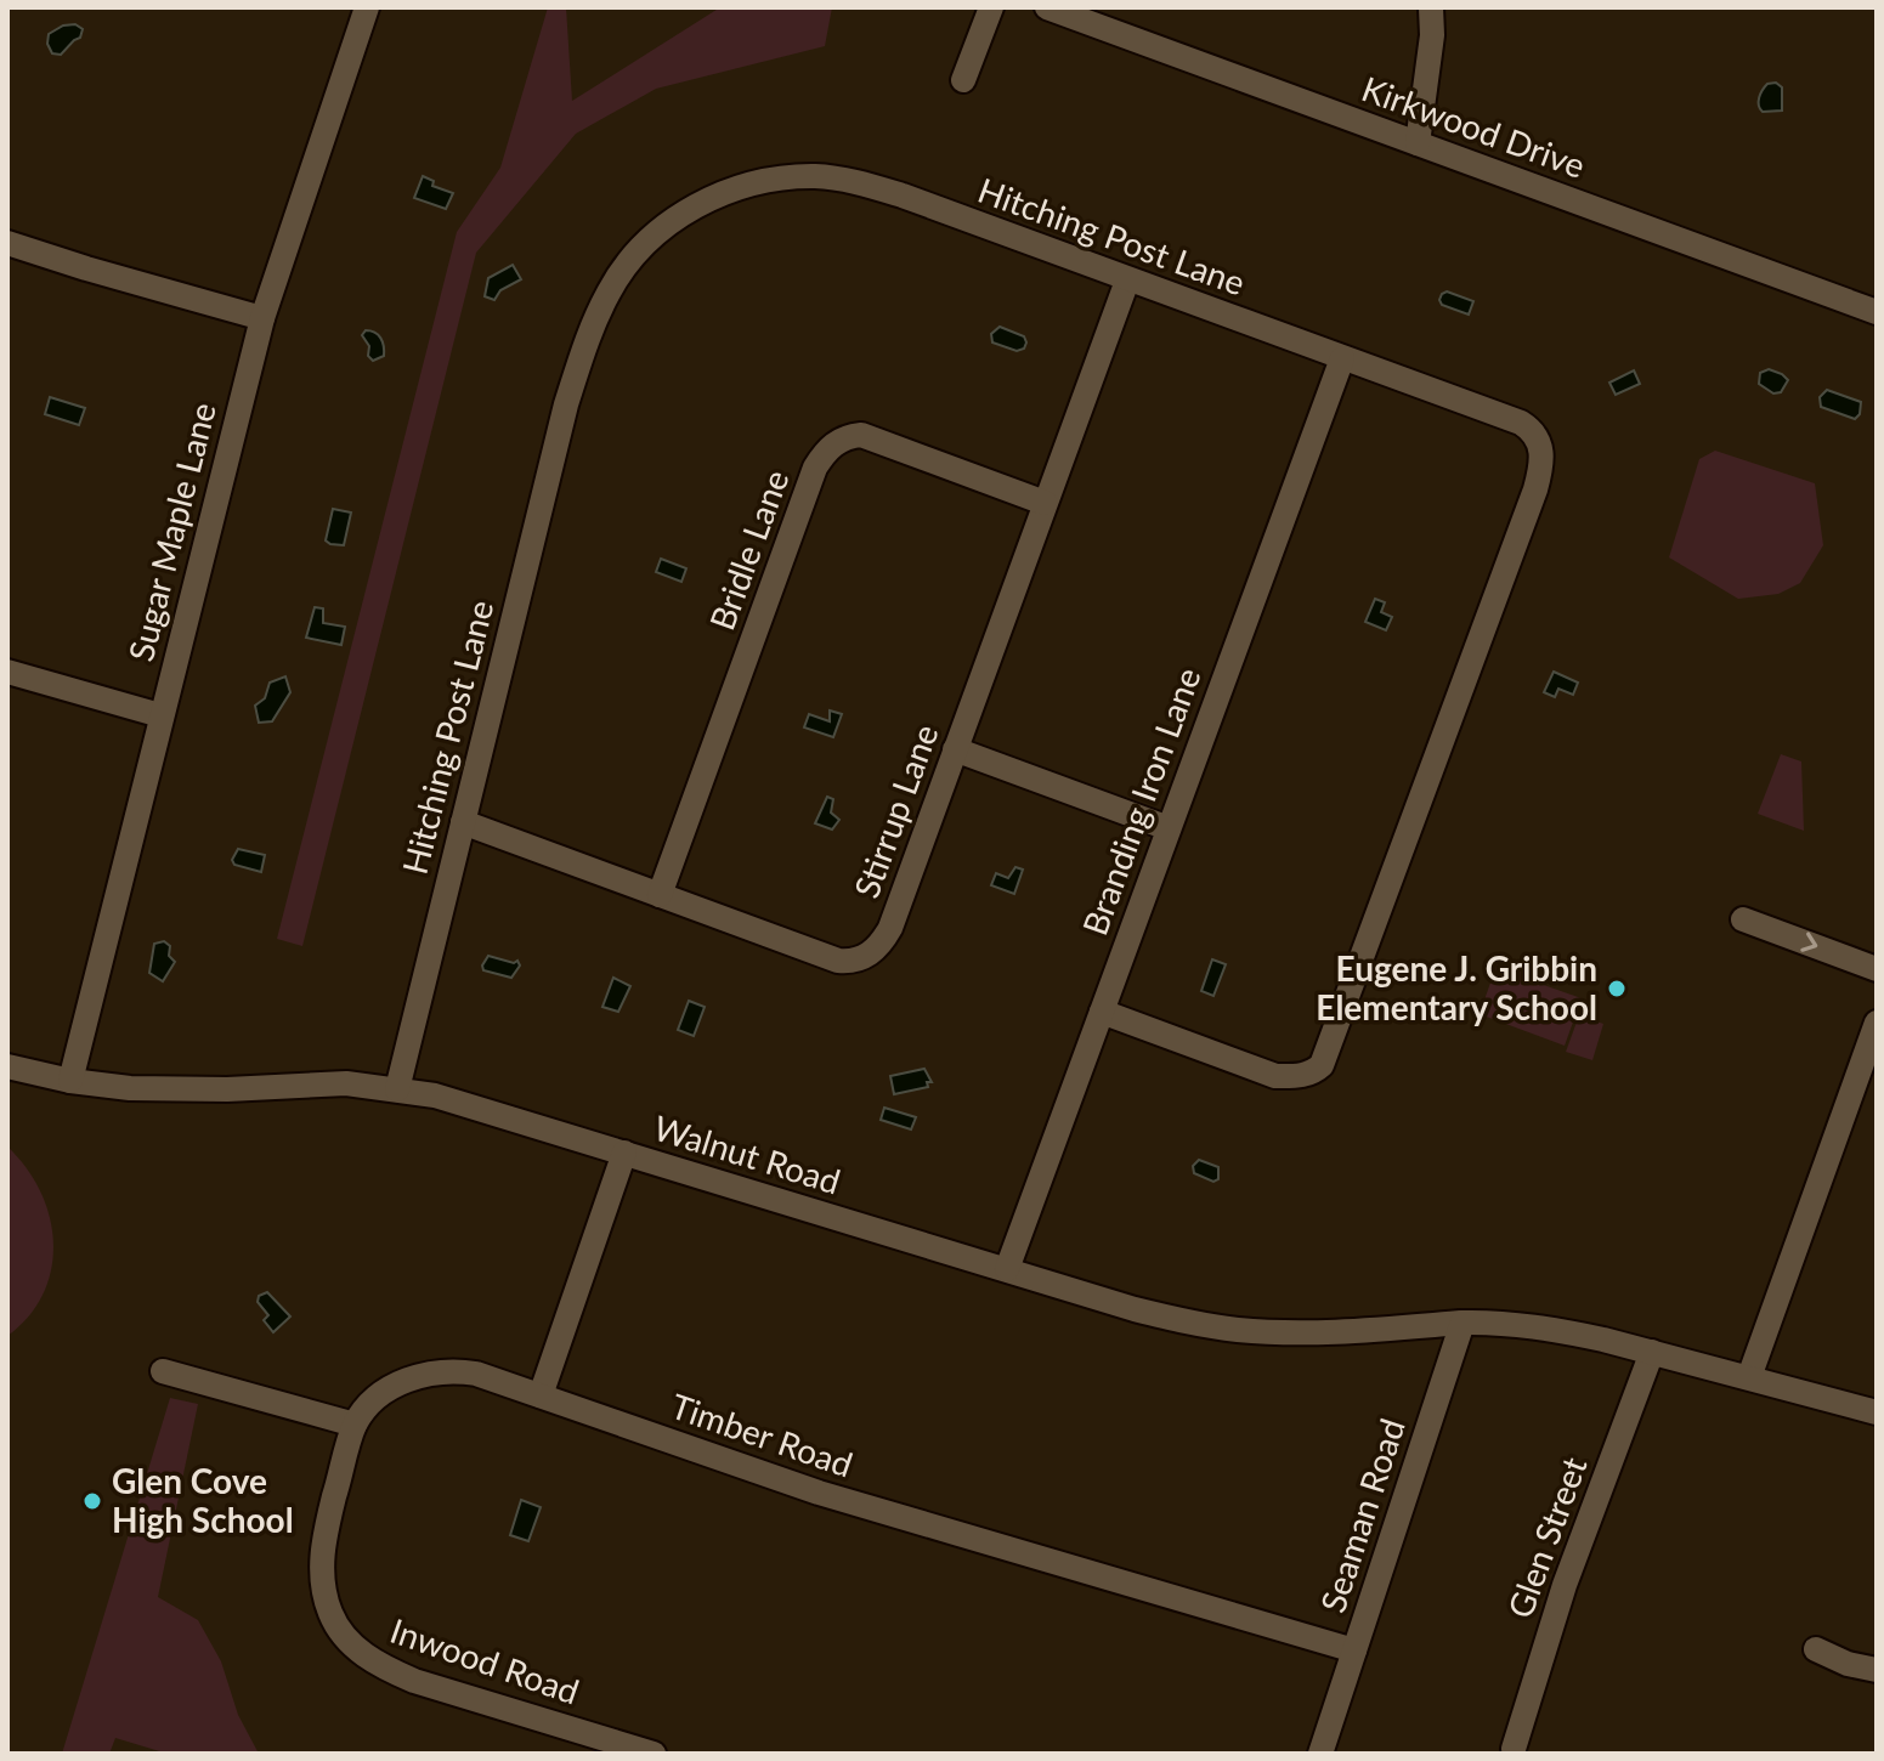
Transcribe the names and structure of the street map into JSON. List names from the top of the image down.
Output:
{
  "streets": {
    "street": [
      "Kirkwood Drive",
      "Hitching Post Lane",
      "Sugar Maple Lane",
      "Bridle Lane",
      "Branding Iron Lane",
      "Stirrup Lane",
      "Walnut Road",
      "Timber Road",
      "Seaman Road",
      "Glen Street",
      "Inwood Road"
    ]
  },
  "crossings": [
    ["Hitching Post Lane", "Branding Iron Lane"],
    ["Hitching Post Lane", "Stirrup Lane"],
    ["Hitching Post Lane", "Walnut Road"],
    ["Sugar Maple Lane", "Walnut Road"],
    ["Bridle Lane", "Stirrup Lane"],
    ["Branding Iron Lane", "Walnut Road"],
    ["Walnut Road", "Seaman Road"],
    ["Walnut Road", "Glen Street"],
    ["Timber Road", "Seaman Road"],
    ["Timber Road", "Inwood Road"]
  ],
  "places": ["Eugene J. Gribbin Elementary School", "Glen Cove High School"]
}
